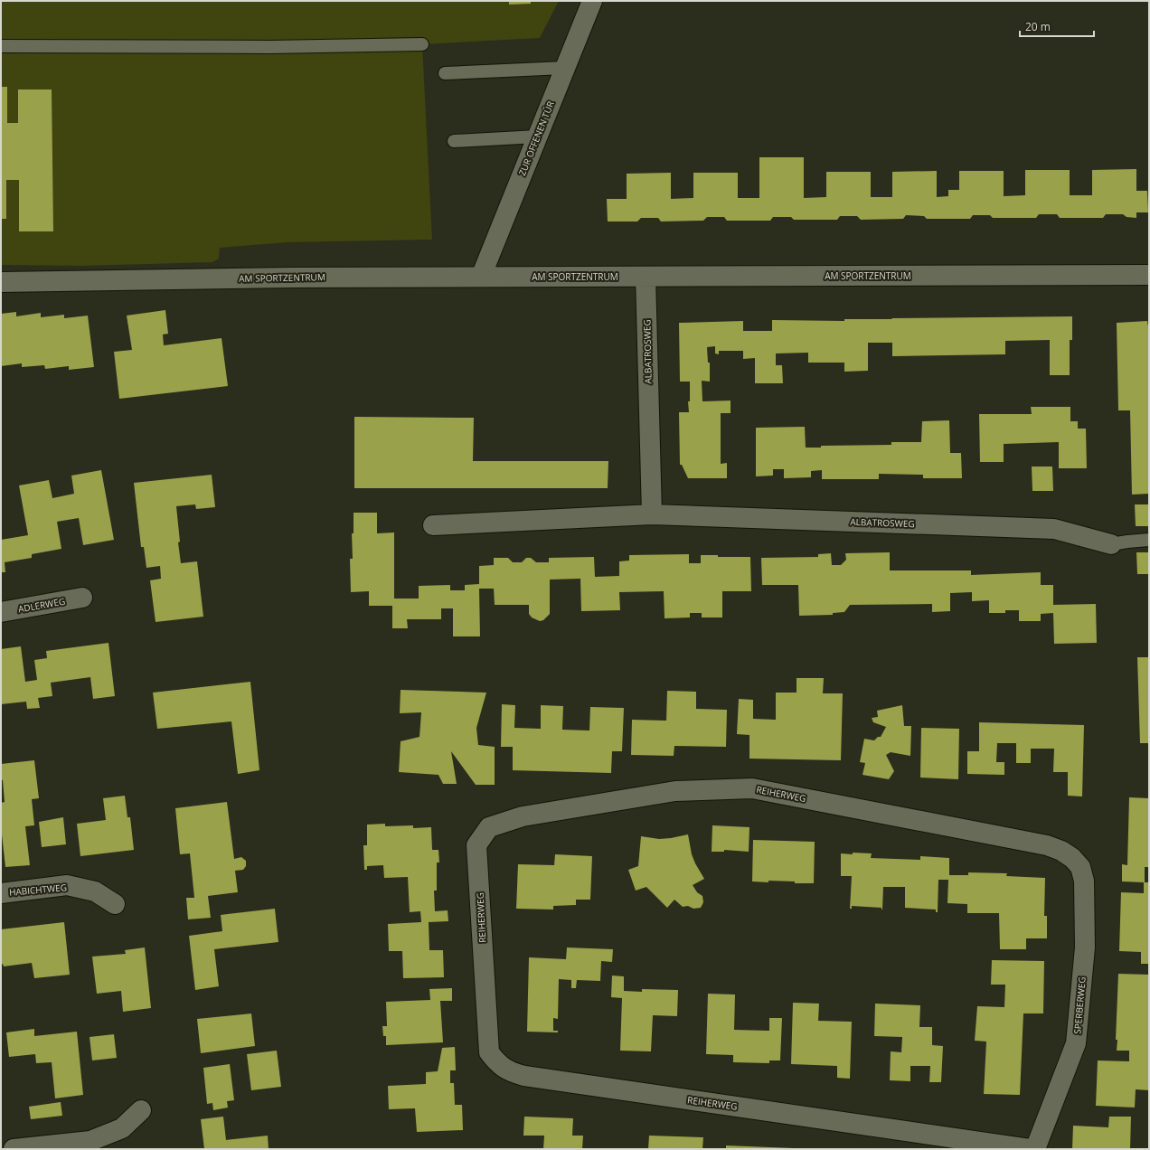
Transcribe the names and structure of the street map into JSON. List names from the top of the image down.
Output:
{
  "streets": {
    "street": [
      "ZUR OFFENEN TÜR",
      "AM SPORTZENTRUM",
      "ALBATROSWEG",
      "ADLERWEG",
      "REIHERWEG",
      "HABICHTWEG",
      "SPERBERWEG"
    ]
  },
  "crossings": [
    ["ZUR OFFENEN TÜR", "AM SPORTZENTRUM"],
    ["AM SPORTZENTRUM", "ALBATROSWEG"],
    ["REIHERWEG", "SPERBERWEG"]
  ],
  "scale_bar": "20 m"
}
